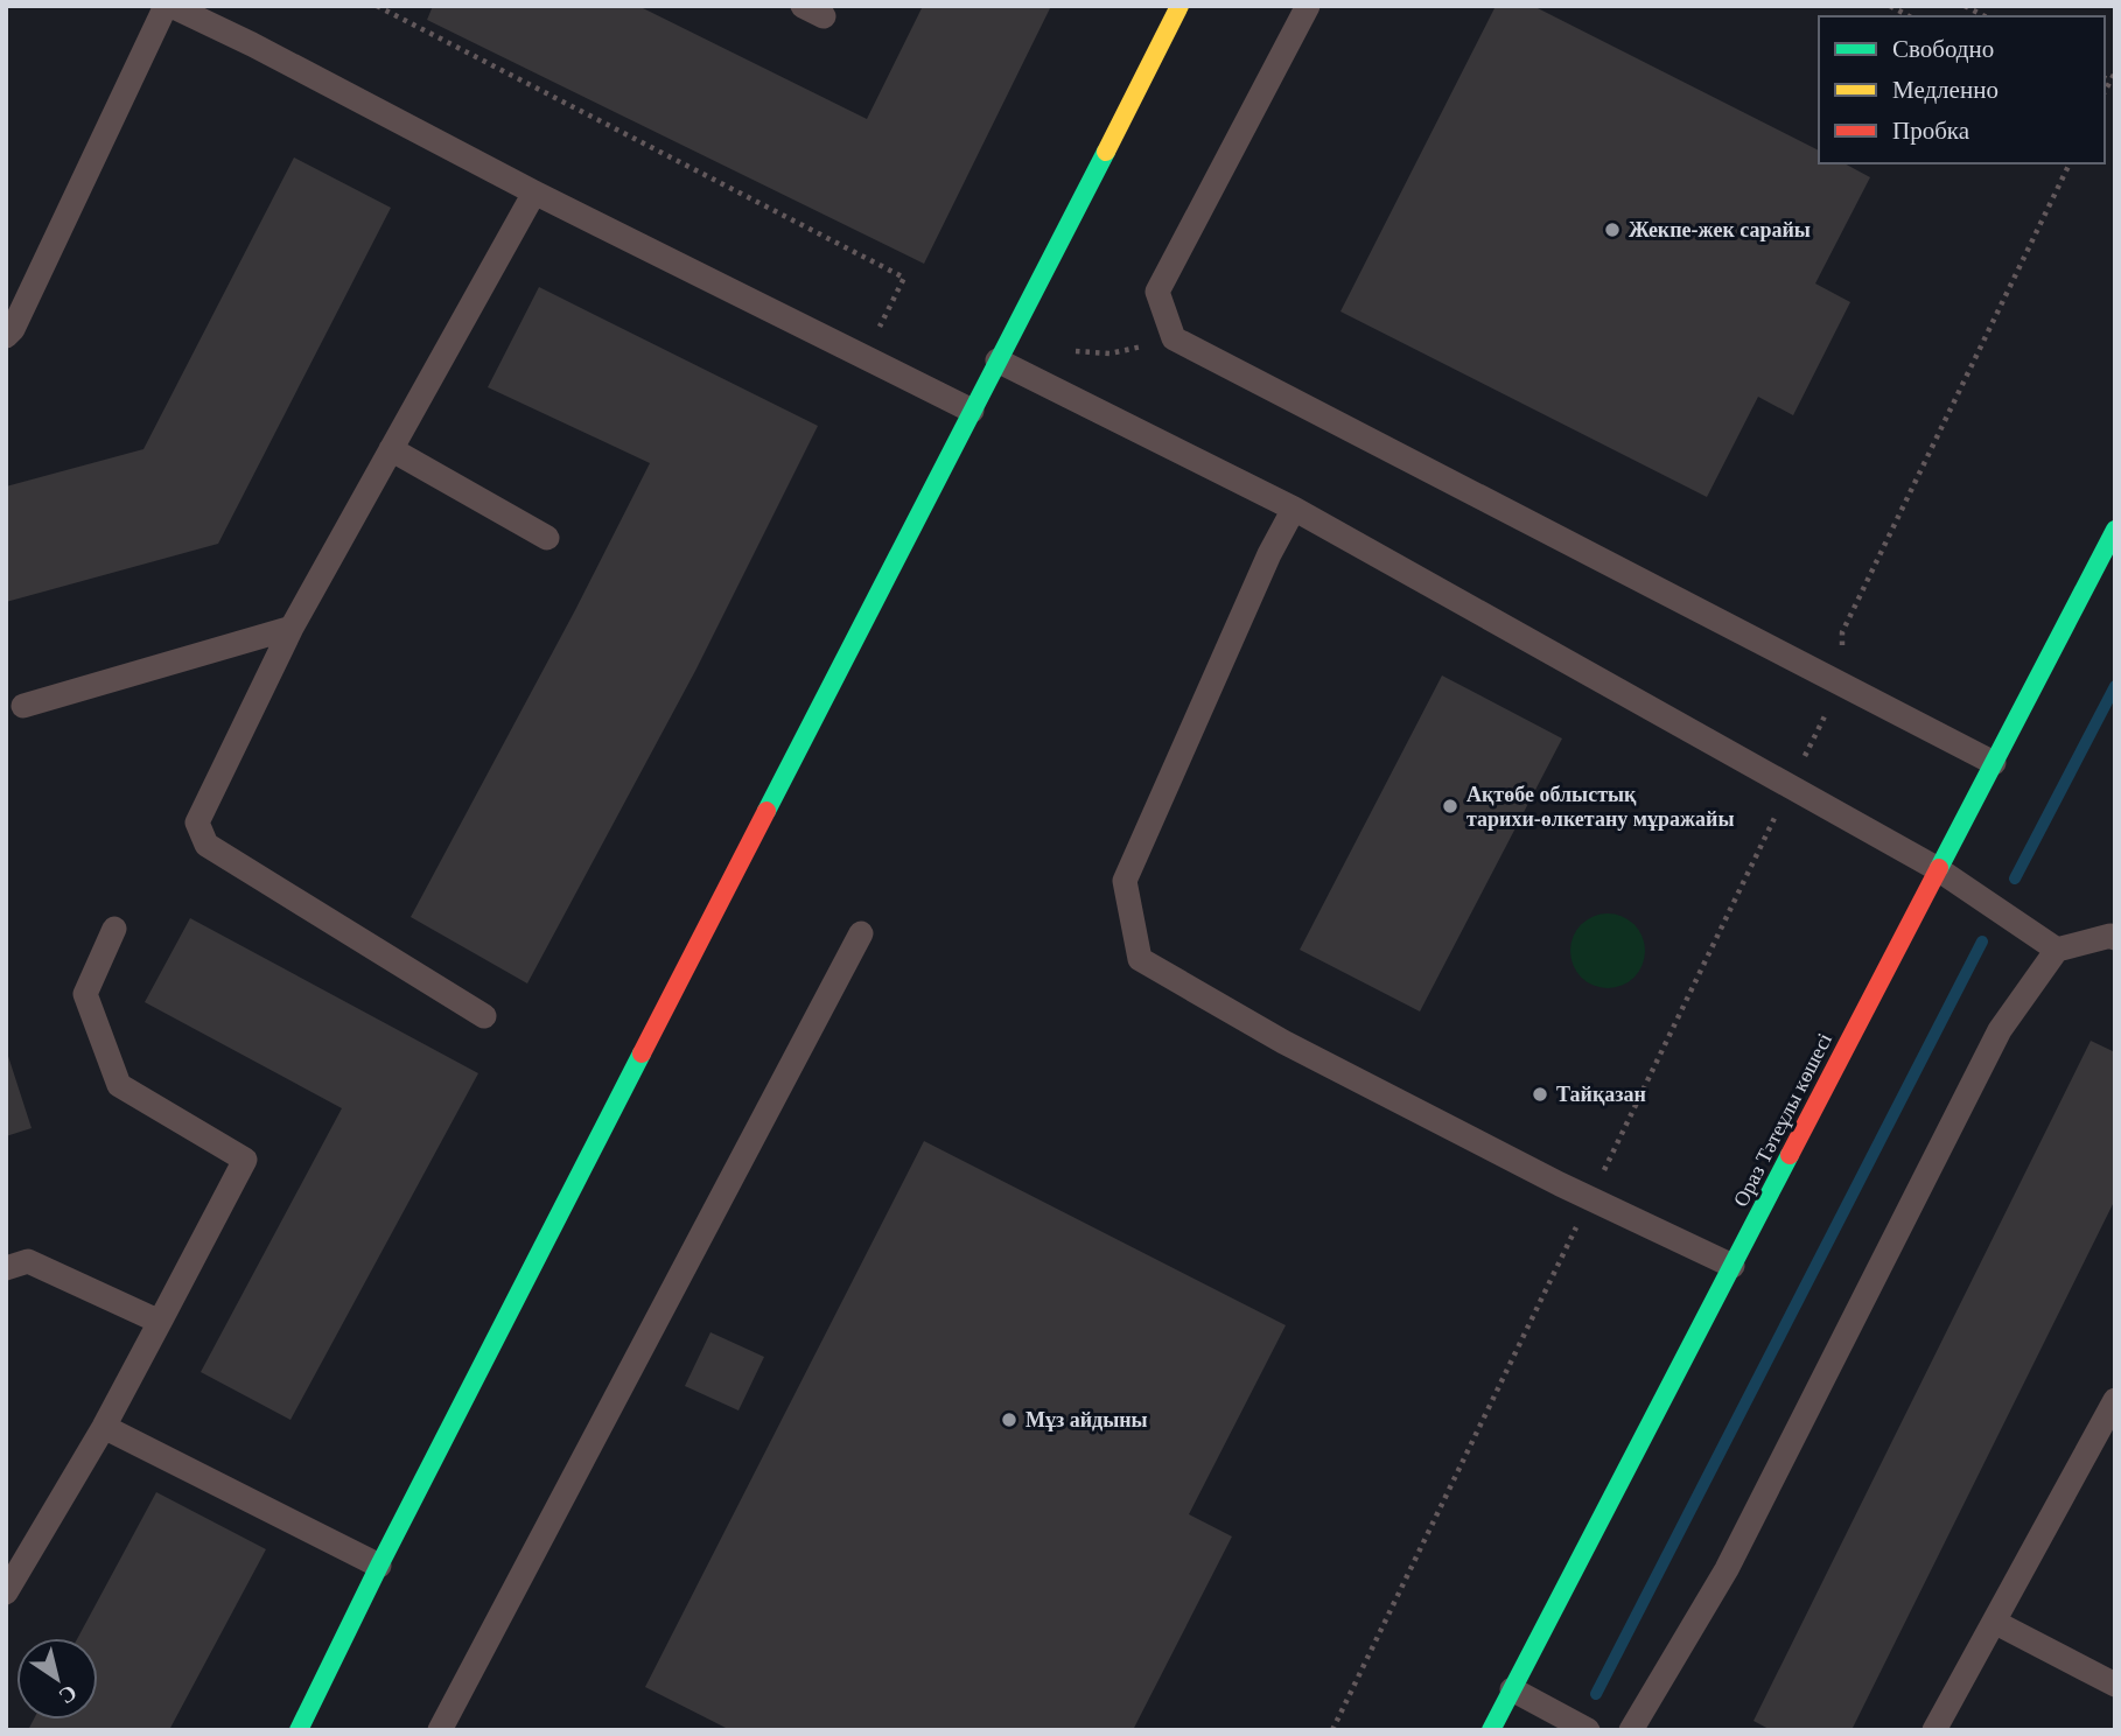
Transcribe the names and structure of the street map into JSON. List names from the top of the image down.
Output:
{
  "streets": {
    "street": ["Ораз Тәтеұлы көшесі"]
  },
  "places": [
    "Жекпе-жек сарайы",
    "Ақтөбе облыстық тарихи-өлкетану мұражайы",
    "Тайқазан",
    "Мұз айдыны"
  ],
  "legend": ["Свободно", "Медленно", "Пробка"],
  "north": "bottom right"
}
